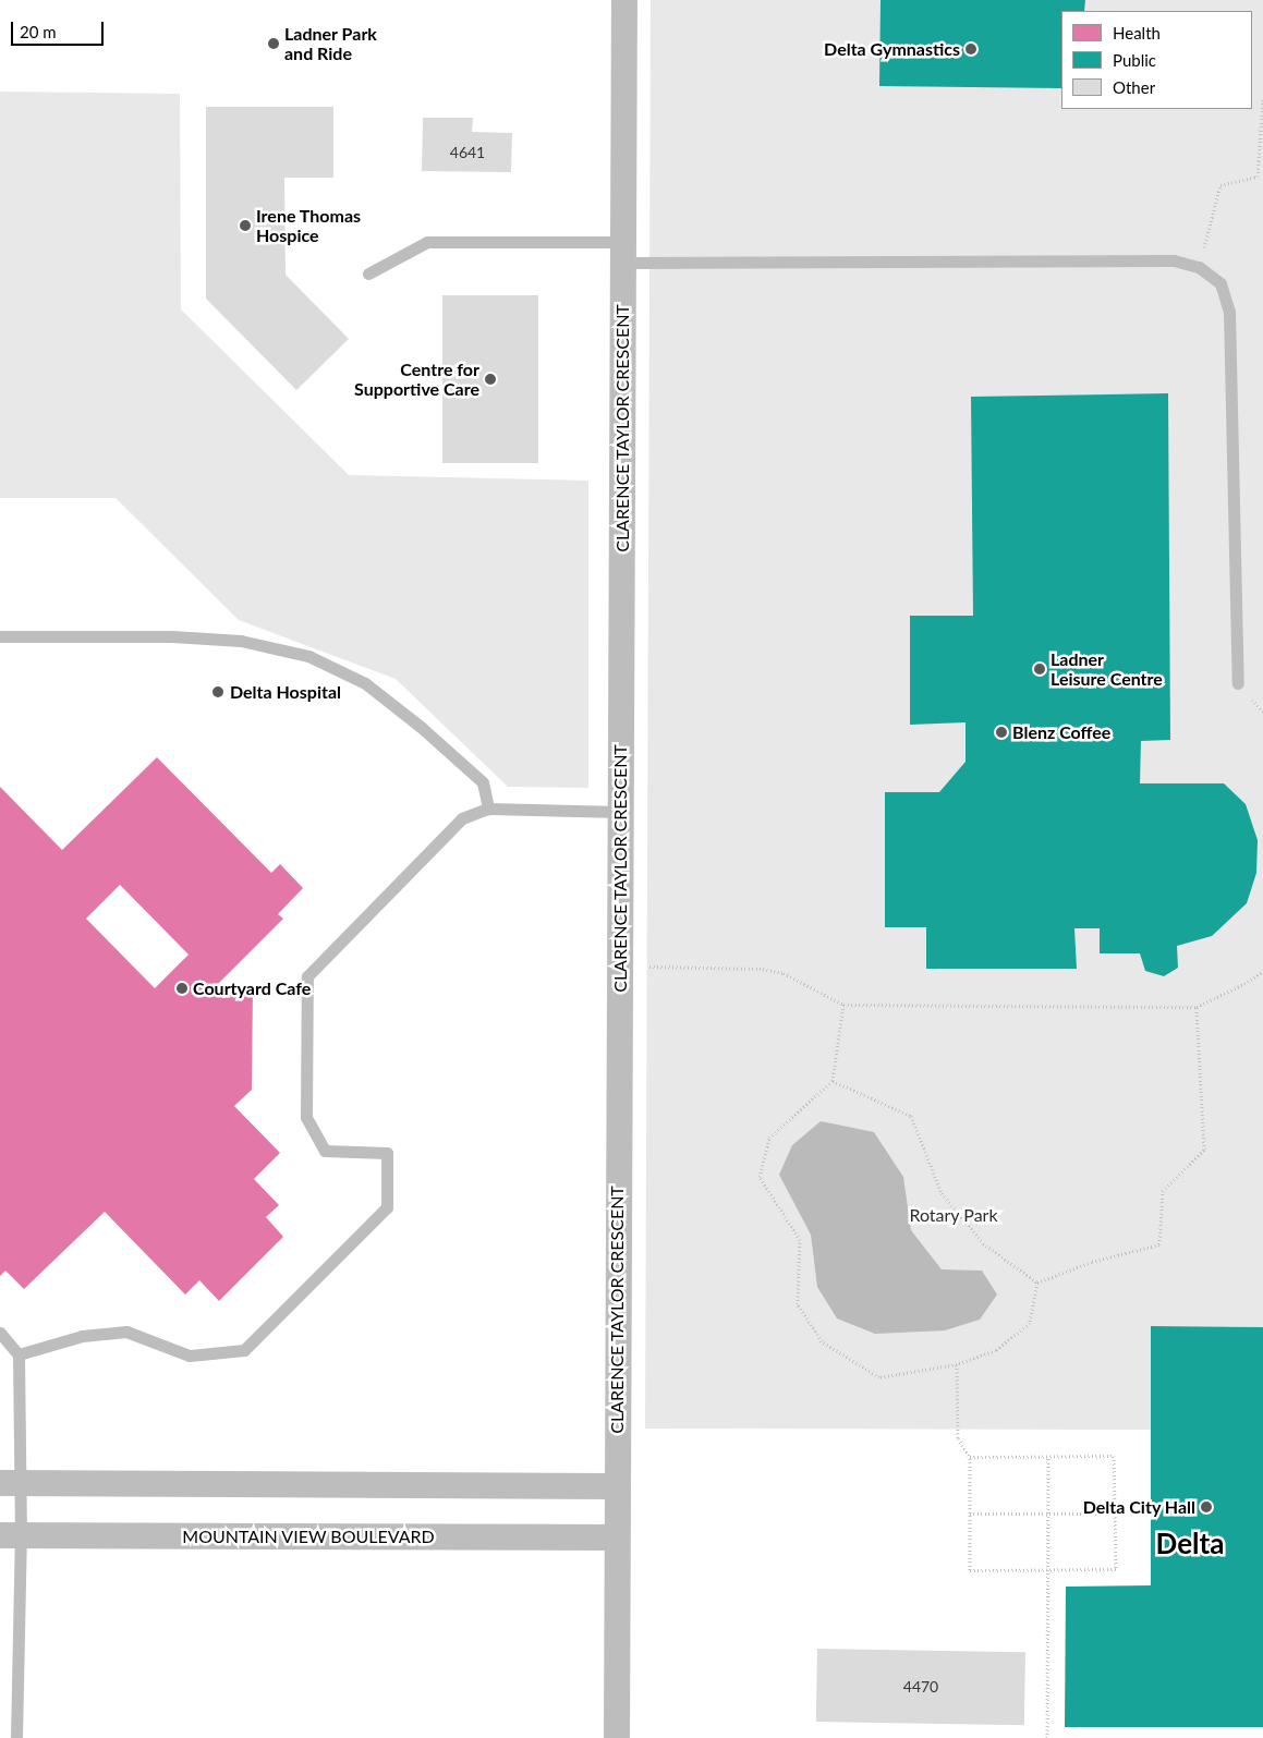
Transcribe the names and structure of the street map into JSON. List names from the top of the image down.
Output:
{
  "streets": {
    "street": ["CLARENCE TAYLOR CRESCENT", "MOUNTAIN VIEW BOULEVARD"]
  },
  "crossings": [
    ["CLARENCE TAYLOR CRESCENT", "MOUNTAIN VIEW BOULEVARD"]
  ],
  "districts": ["Delta"],
  "parks": ["Rotary Park"],
  "places": [
    "Ladner Park and Ride",
    "Delta Gymnastics",
    "Irene Thomas Hospice",
    "Centre for Supportive Care",
    "Ladner Leisure Centre",
    "Delta Hospital",
    "Blenz Coffee",
    "Courtyard Cafe",
    "Delta City Hall"
  ],
  "house_numbers": ["4641", "4470"],
  "legend": ["Health", "Public", "Other"],
  "scale_bar": "20 m"
}
